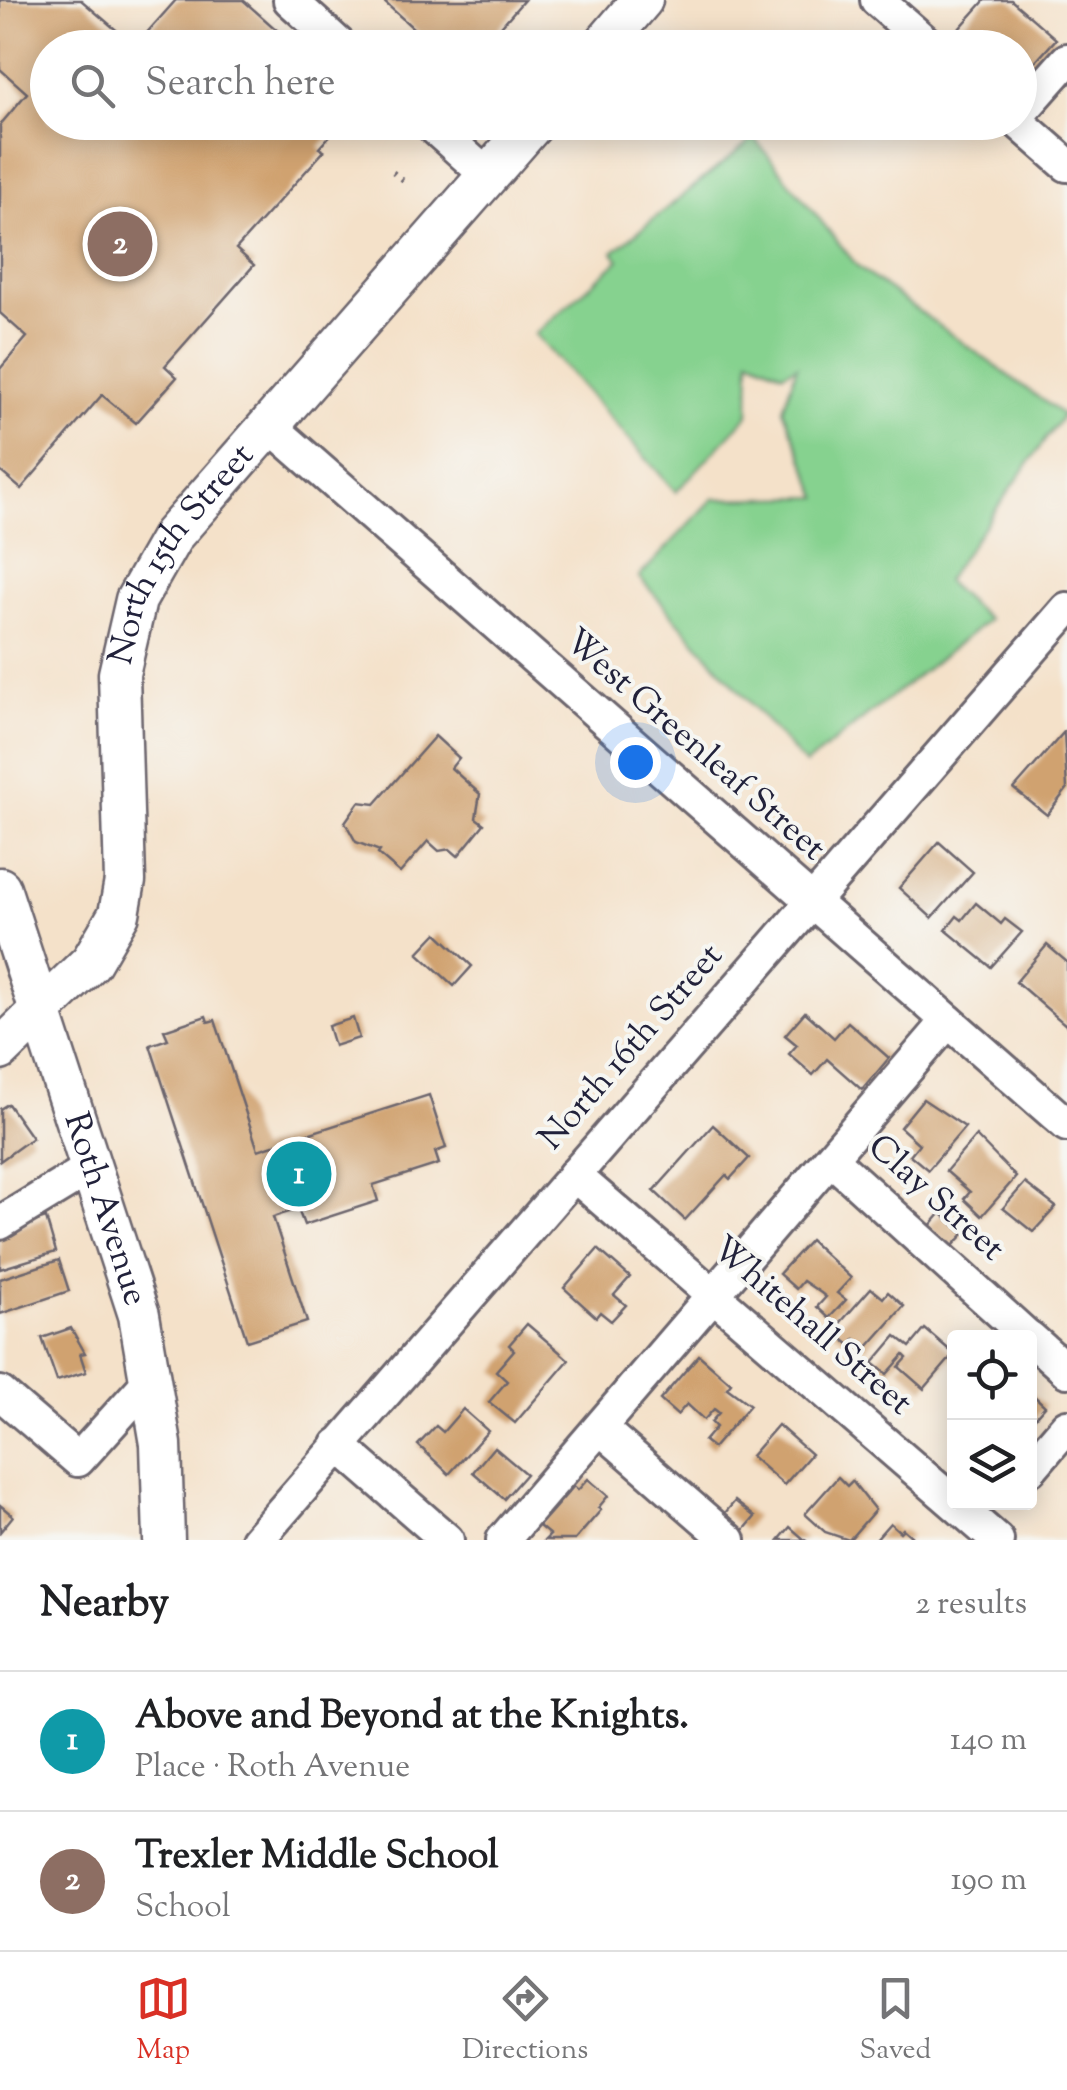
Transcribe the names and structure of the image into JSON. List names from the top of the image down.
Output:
{
  "streets": {
    "main road": ["North 15th Street", "Roth Avenue"],
    "street": [
      "West Greenleaf Street",
      "North 16th Street",
      "Clay Street",
      "Whitehall Street"
    ]
  },
  "crossings": [
    ["North 15th Street", "West Greenleaf Street"],
    ["North 15th Street", "Roth Avenue"],
    ["West Greenleaf Street", "North 16th Street"],
    ["North 16th Street", "Whitehall Street"]
  ],
  "page": {
    "search": "Search here",
    "pins": ["2", "1"],
    "heading": ["Nearby", "2 results"],
    "list": [
      {
        "mark": "1",
        "name": "Above and Beyond at the Knights.",
        "note": "Place · Roth Avenue",
        "value": "140 m"
      },
      {
        "mark": "2",
        "name": "Trexler Middle School",
        "note": "School",
        "value": "190 m"
      }
    ],
    "nav": ["Map", "Directions", "Saved"]
  }
}
